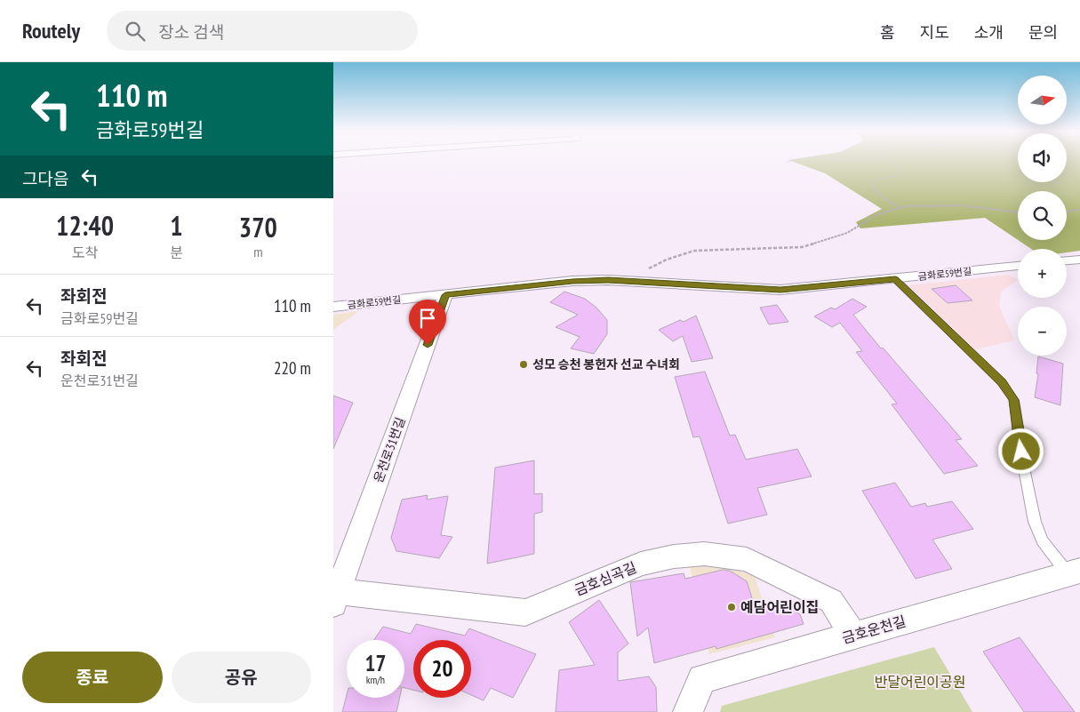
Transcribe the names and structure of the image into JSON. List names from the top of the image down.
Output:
{
  "streets": {
    "street": [
      "금화로59번길",
      "운천로31번길",
      "금호심곡길",
      "금호운천길"
    ]
  },
  "crossings": [
    ["금화로59번길", "운천로31번길"],
    ["운천로31번길", "금호심곡길"],
    ["금호심곡길", "금호운천길"]
  ],
  "parks": ["반달어린이공원"],
  "places": ["성모 승천 봉헌자 선교 수녀회", "예담어린이집"],
  "north": "right",
  "page": {
    "header": "Routely",
    "search": "장소 검색",
    "nav": [
      "홈",
      "지도",
      "소개",
      "문의"
    ],
    "turn": ["110 m", "금화로59번길"],
    "map_buttons": ["+", "−"],
    "then": "그다음",
    "eta": [
      "12:40",
      "도착",
      "1",
      "분",
      "370",
      "m"
    ],
    "list": [
      {
        "name": "좌회전",
        "note": "금화로59번길",
        "value": "110 m"
      },
      {
        "name": "좌회전",
        "note": "운천로31번길",
        "value": "220 m"
      }
    ],
    "speed": "17 km/h",
    "limit": "20",
    "buttons": ["종료", "공유"]
  }
}
